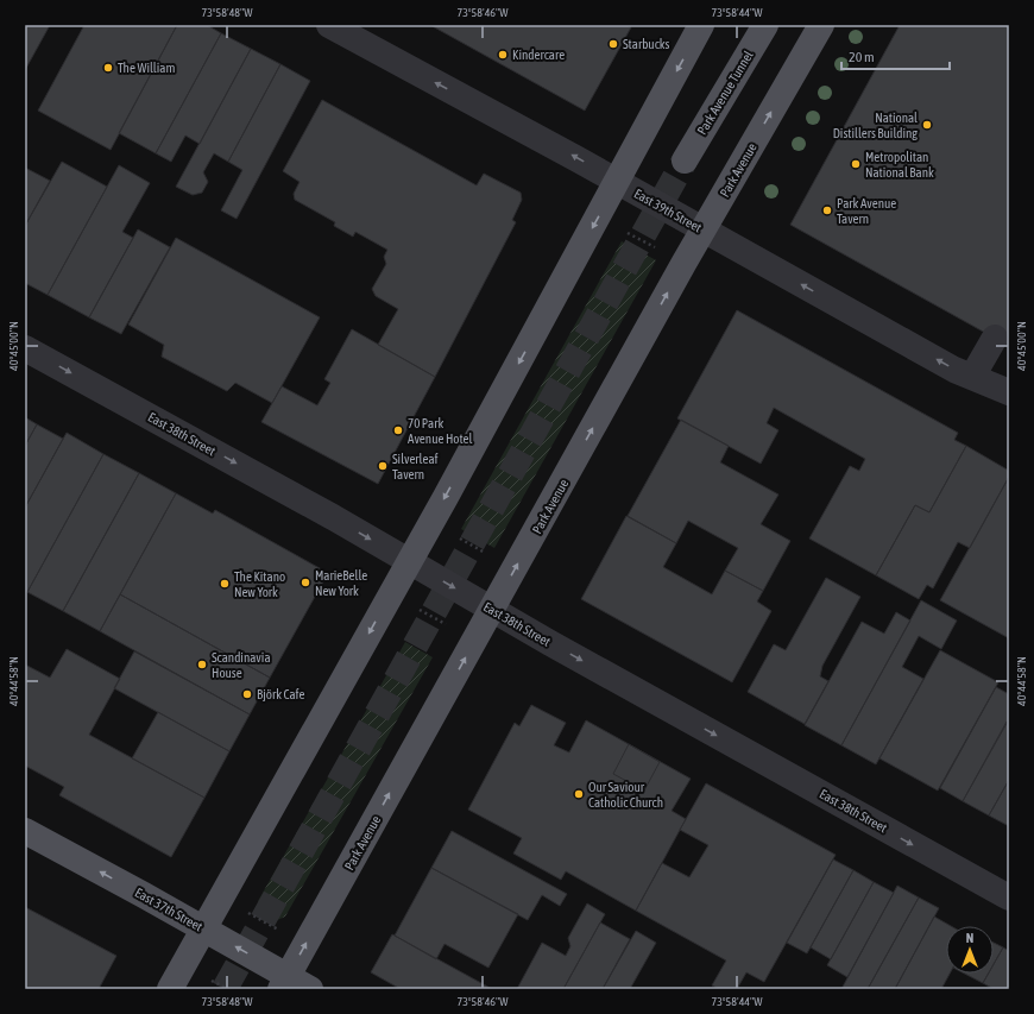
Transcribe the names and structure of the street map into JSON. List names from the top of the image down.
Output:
{
  "streets": {
    "main road": ["Park Avenue Tunnel", "Park Avenue", "East 37th Street"],
    "street": ["East 39th Street", "East 38th Street"]
  },
  "crossings": [
    ["Park Avenue", "East 39th Street"],
    ["Park Avenue", "East 38th Street"],
    ["Park Avenue", "East 37th Street"]
  ],
  "one_way": ["East 39th Street", "East 38th Street", "East 37th Street"],
  "places": [
    "Starbucks",
    "Kindercare",
    "The William",
    "National Distillers Building",
    "Metropolitan National Bank",
    "Park Avenue Tavern",
    "70 Park Avenue Hotel",
    "Silverleaf Tavern",
    "MarieBelle New York",
    "The Kitano New York",
    "Scandinavia House",
    "Björk Cafe",
    "Our Saviour Catholic Church"
  ],
  "scale_bar": "20 m",
  "north": "top",
  "coordinates": [
    "73°58'48\"W",
    "73°58'46\"W",
    "73°58'44\"W",
    "40°45'00\"N",
    "40°44'58\"N"
  ]
}
